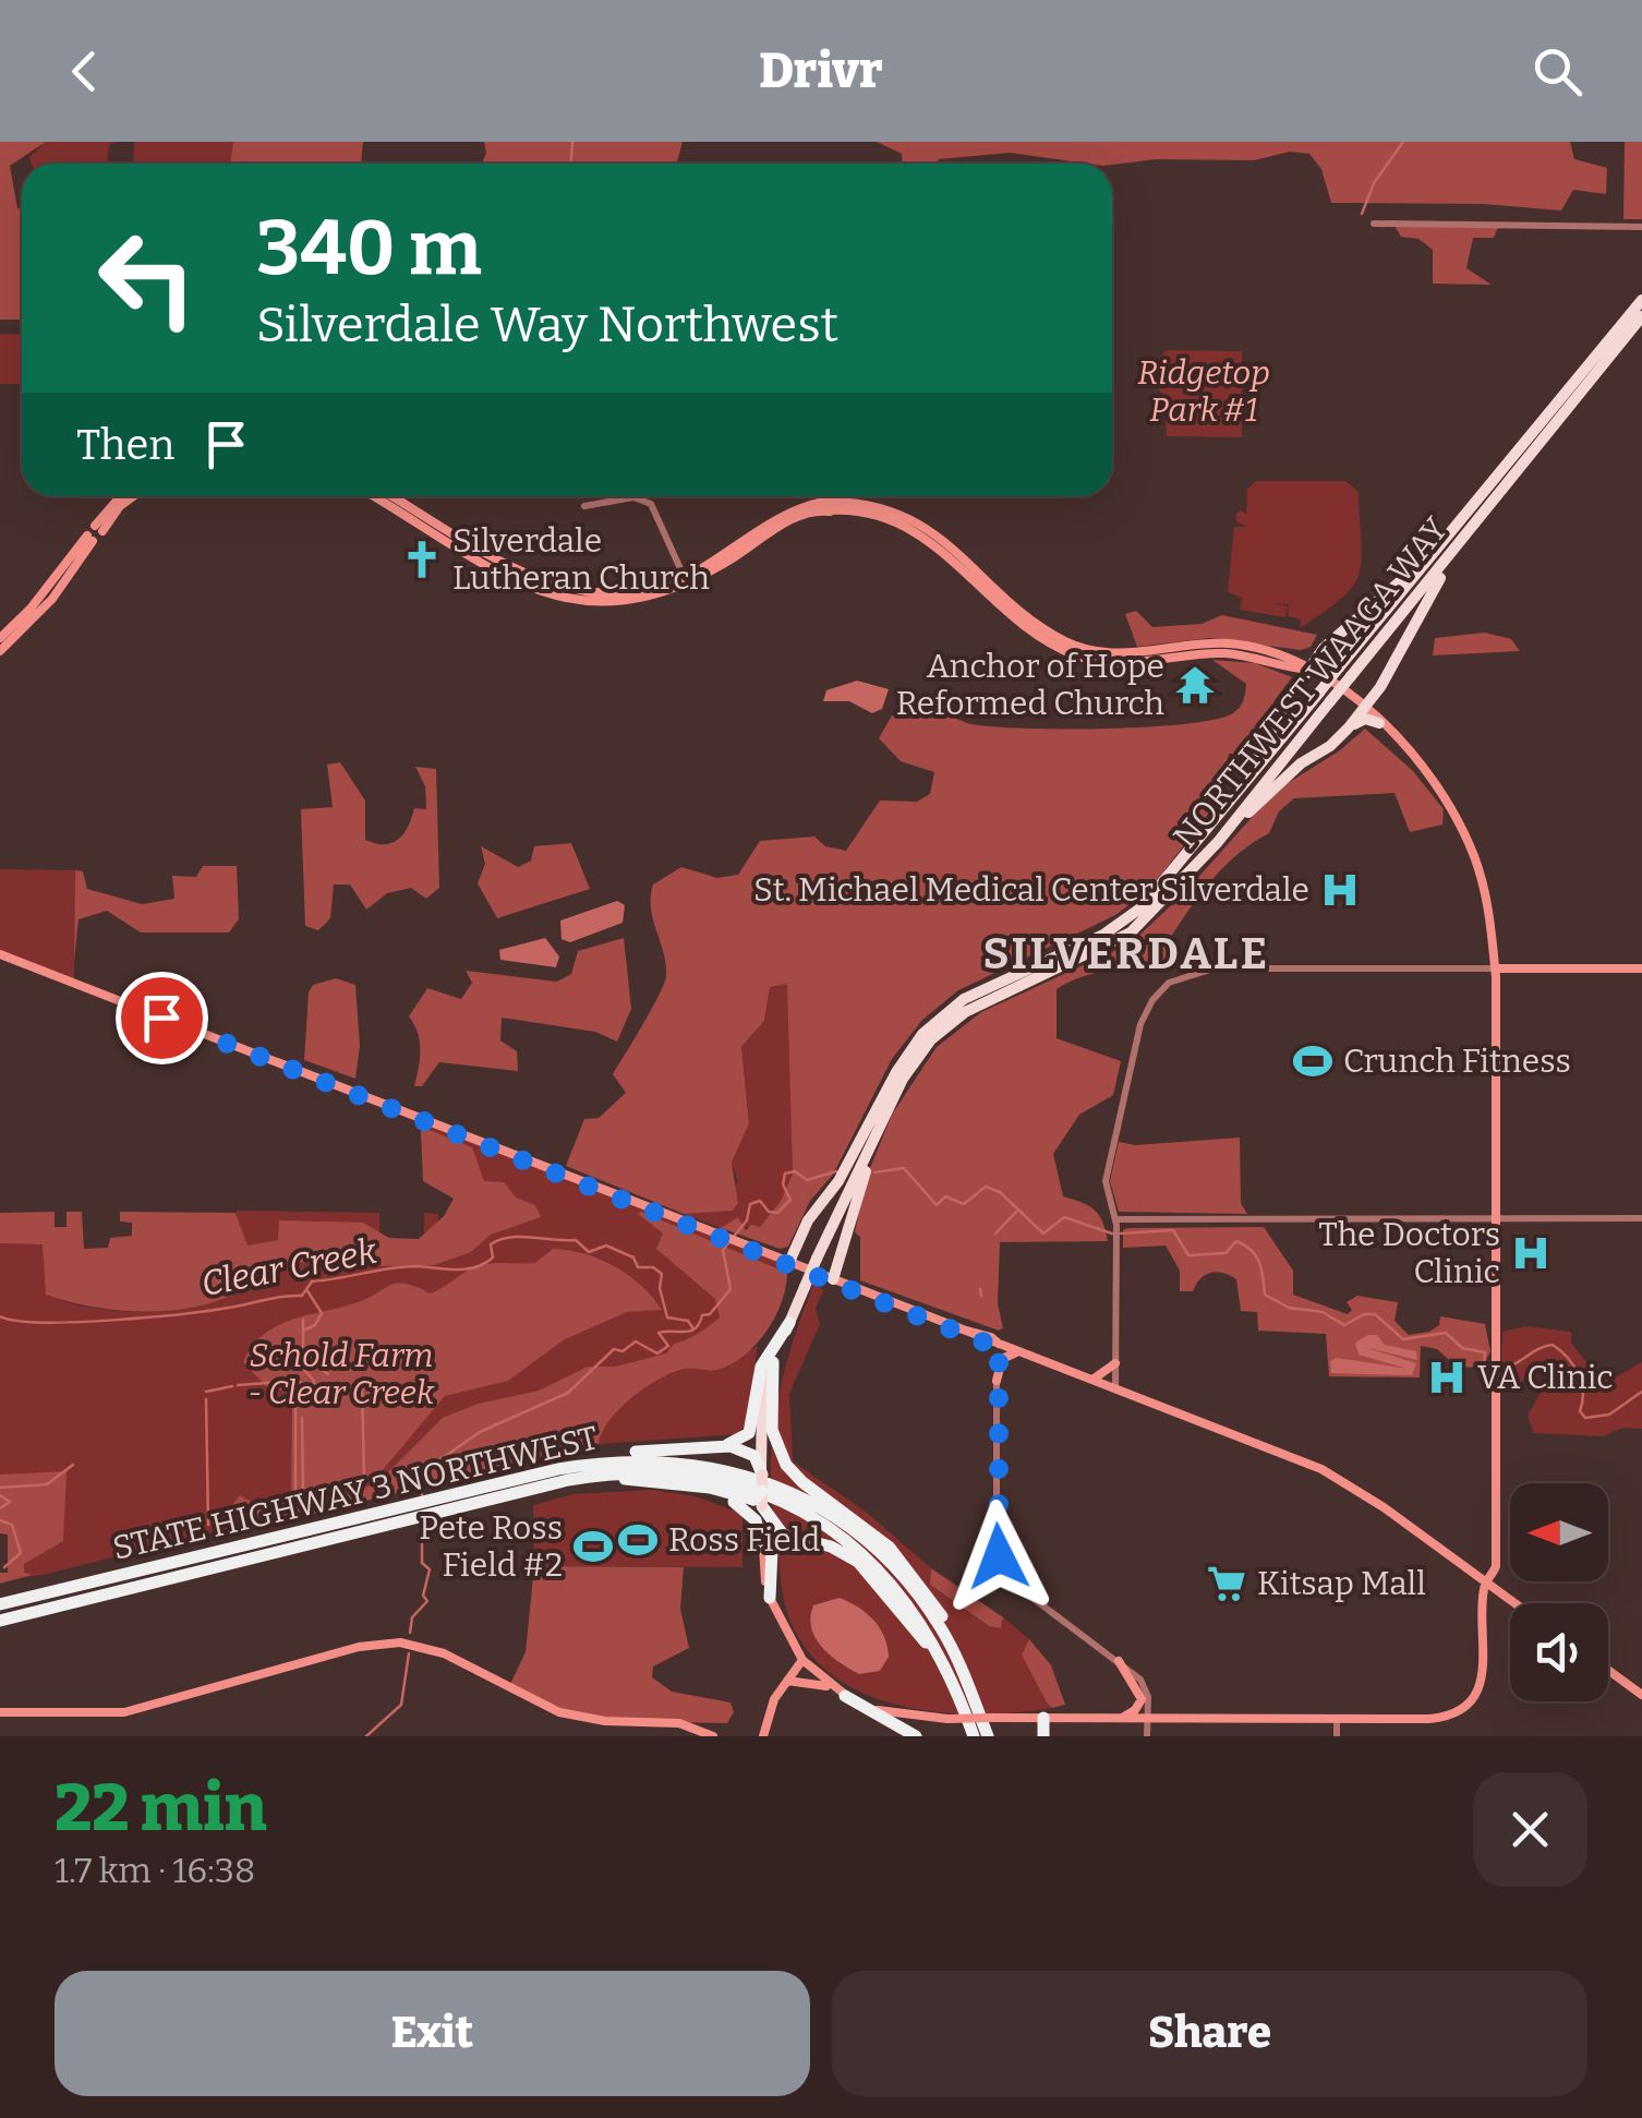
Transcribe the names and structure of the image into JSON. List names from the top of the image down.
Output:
{
  "streets": {
    "highway": ["NORTHWEST WAAGA WAY", "STATE HIGHWAY 3 NORTHWEST"]
  },
  "districts": ["SILVERDALE"],
  "water": ["Clear Creek"],
  "parks": ["Ridgetop Park #1", "Schold Farm - Clear Creek"],
  "places": {
    "church": ["Silverdale Lutheran Church"],
    "temple": ["Anchor of Hope Reformed Church"],
    "hospital": ["St. Michael Medical Center Silverdale", "The Doctors Clinic", "VA Clinic"],
    "sports": ["Crunch Fitness", "Ross Field", "Pete Ross Field #2"],
    "supermarket": ["Kitsap Mall"]
  },
  "north": "left",
  "page": {
    "header": "Drivr",
    "turn": ["340 m", "Silverdale Way Northwest"],
    "then": "Then",
    "heading": ["22 min", "1.7 km · 16:38"],
    "buttons": ["Exit", "Share"]
  }
}
